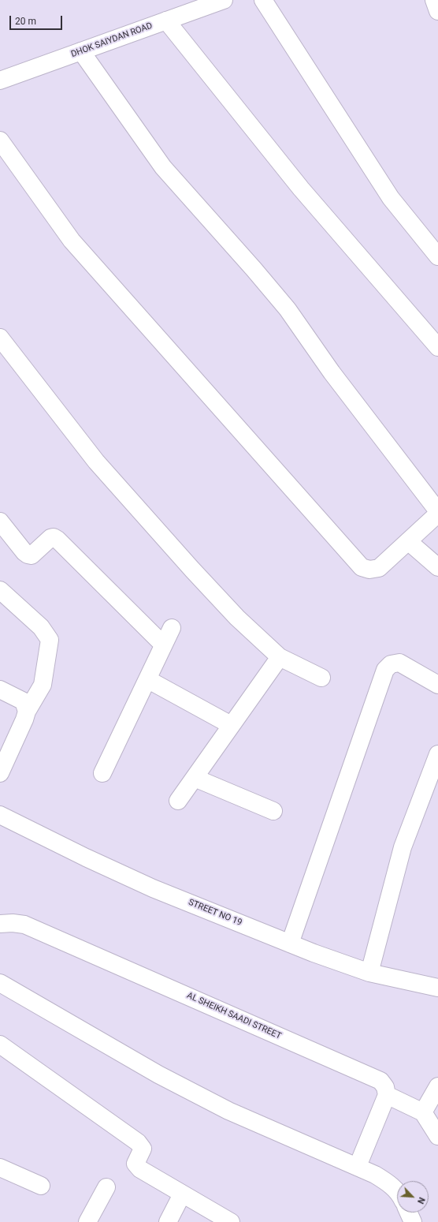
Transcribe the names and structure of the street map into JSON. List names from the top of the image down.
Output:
{
  "streets": {
    "street": ["DHOK SAIYDAN ROAD", "STREET NO 19", "AL SHEIKH SAADI STREET"]
  },
  "scale_bar": "20 m",
  "north": "bottom right"
}
